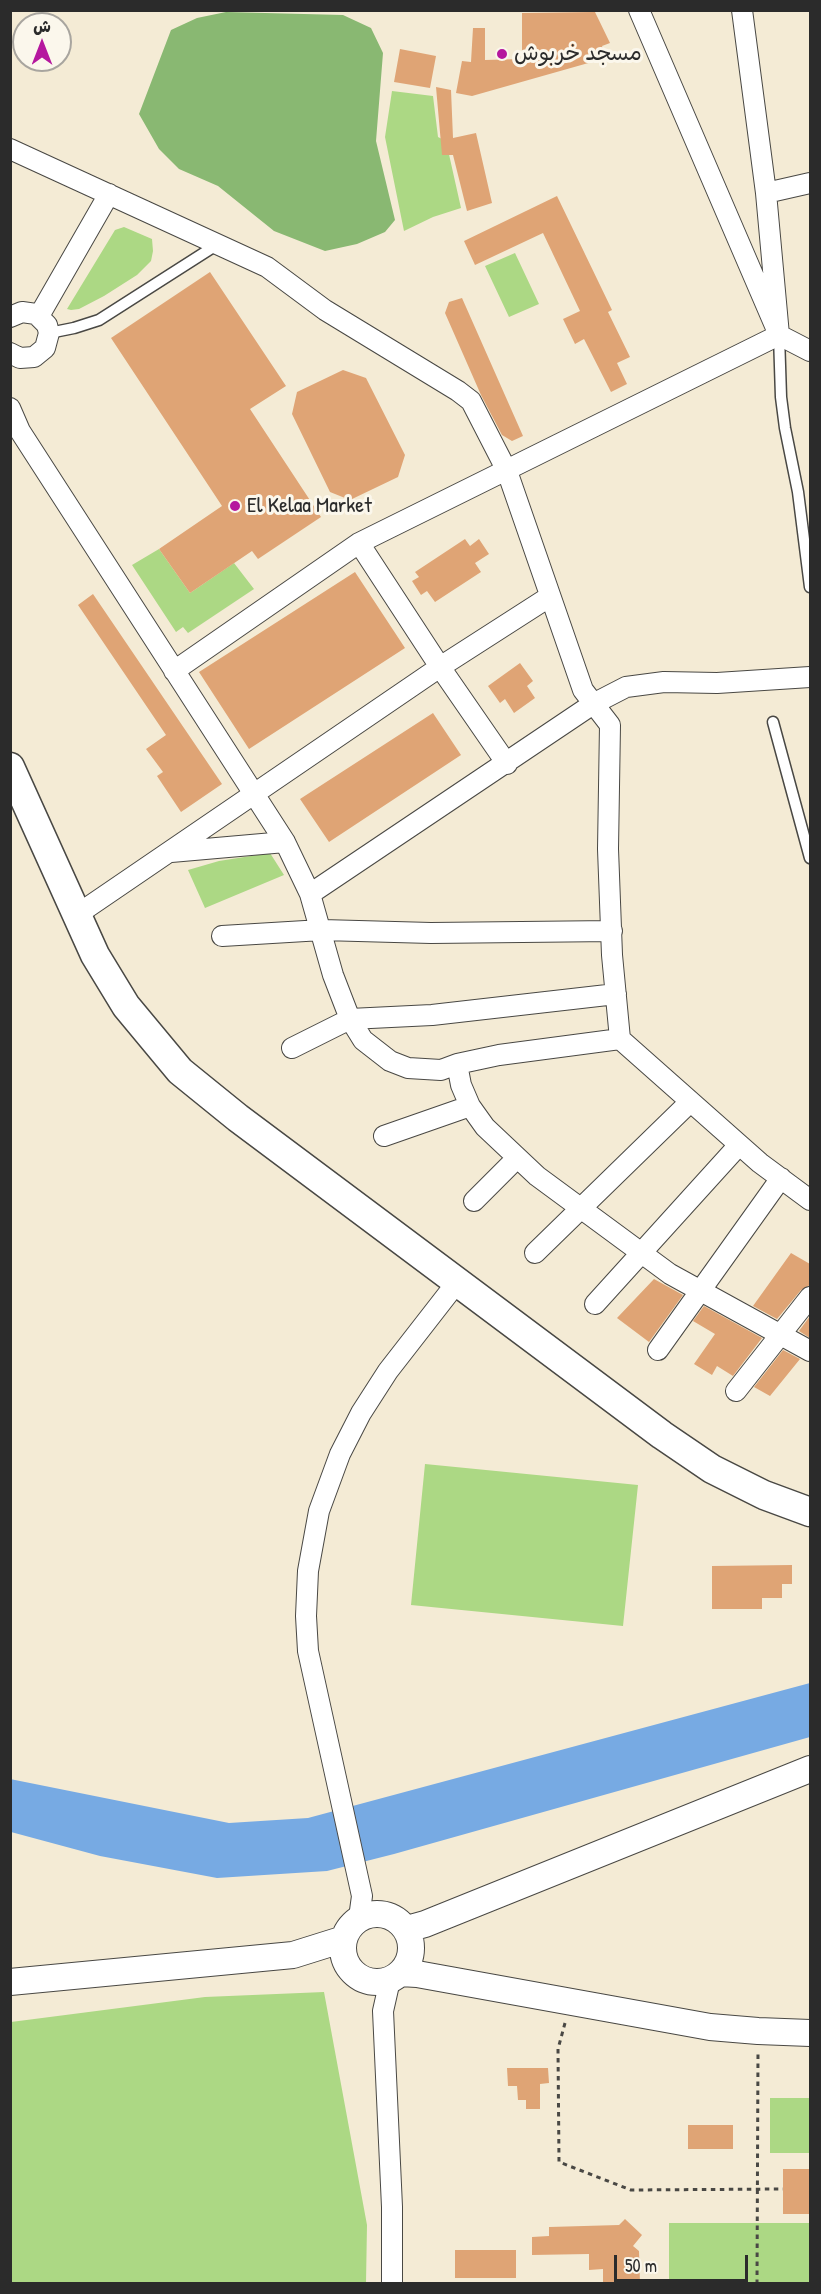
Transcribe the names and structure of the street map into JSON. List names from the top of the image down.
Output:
{
  "places": ["مسجد خربوش", "El Kelaa Market"],
  "scale_bar": "50 m",
  "north": "top"
}
